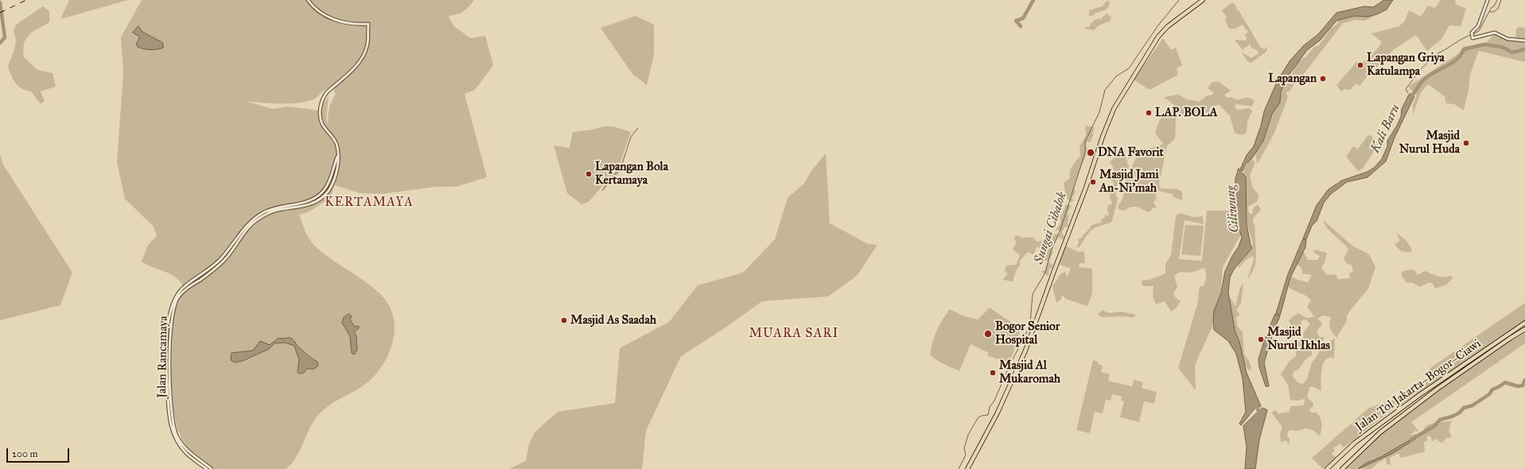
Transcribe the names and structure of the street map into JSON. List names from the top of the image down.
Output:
{
  "streets": {
    "highway": ["Jalan Tol Jakarta–Bogor–Ciawi"],
    "street": ["Jalan Rancamaya"]
  },
  "districts": ["KERTAMAYA", "MUARA SARI"],
  "water": ["Kali Baru", "Ciliwung", "Sungai Cibalok"],
  "places": [
    "Lapangan Griya Katulampa",
    "Lapangan",
    "LAP. BOLA",
    "Masjid Nurul Huda",
    "DNA Favorit",
    "Lapangan Bola Kertamaya",
    "Masjid Jami An-Ni'mah",
    "Masjid As Saadah",
    "Bogor Senior Hospital",
    "Masjid Nurul Ikhlas",
    "Masjid Al Mukaromah"
  ],
  "scale_bar": "200 m"
}
